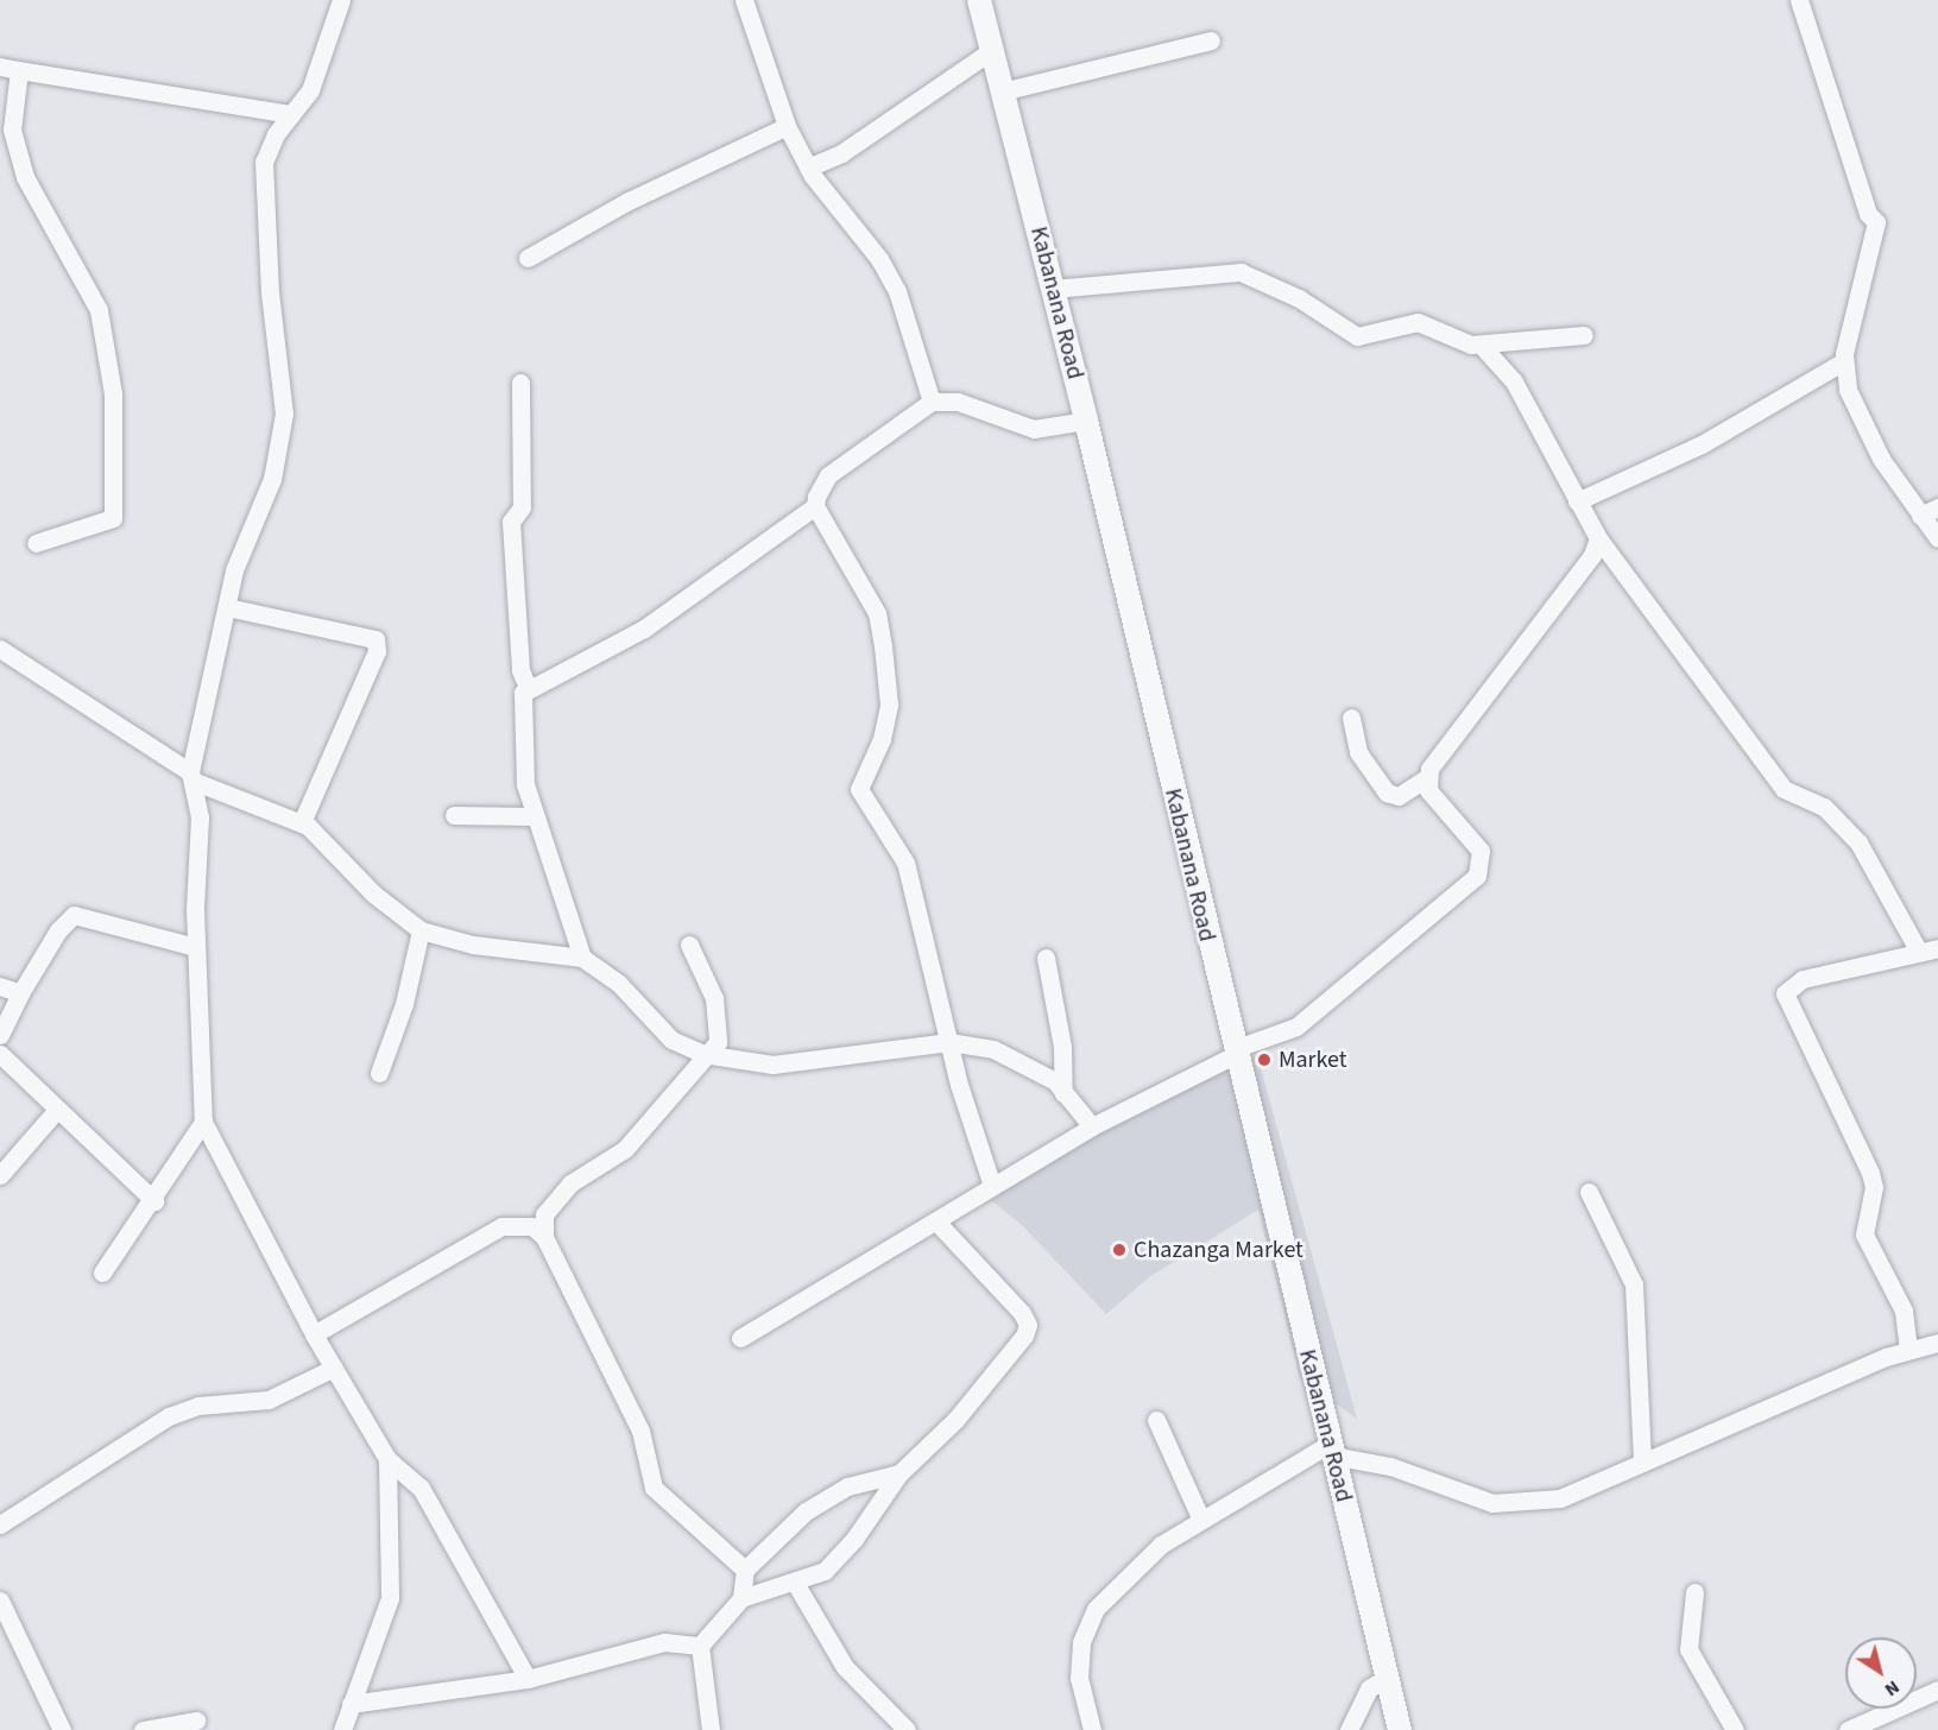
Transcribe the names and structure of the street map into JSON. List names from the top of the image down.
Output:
{
  "streets": {
    "street": ["Kabanana Road"]
  },
  "places": ["Market", "Chazanga Market"],
  "north": "bottom right"
}
